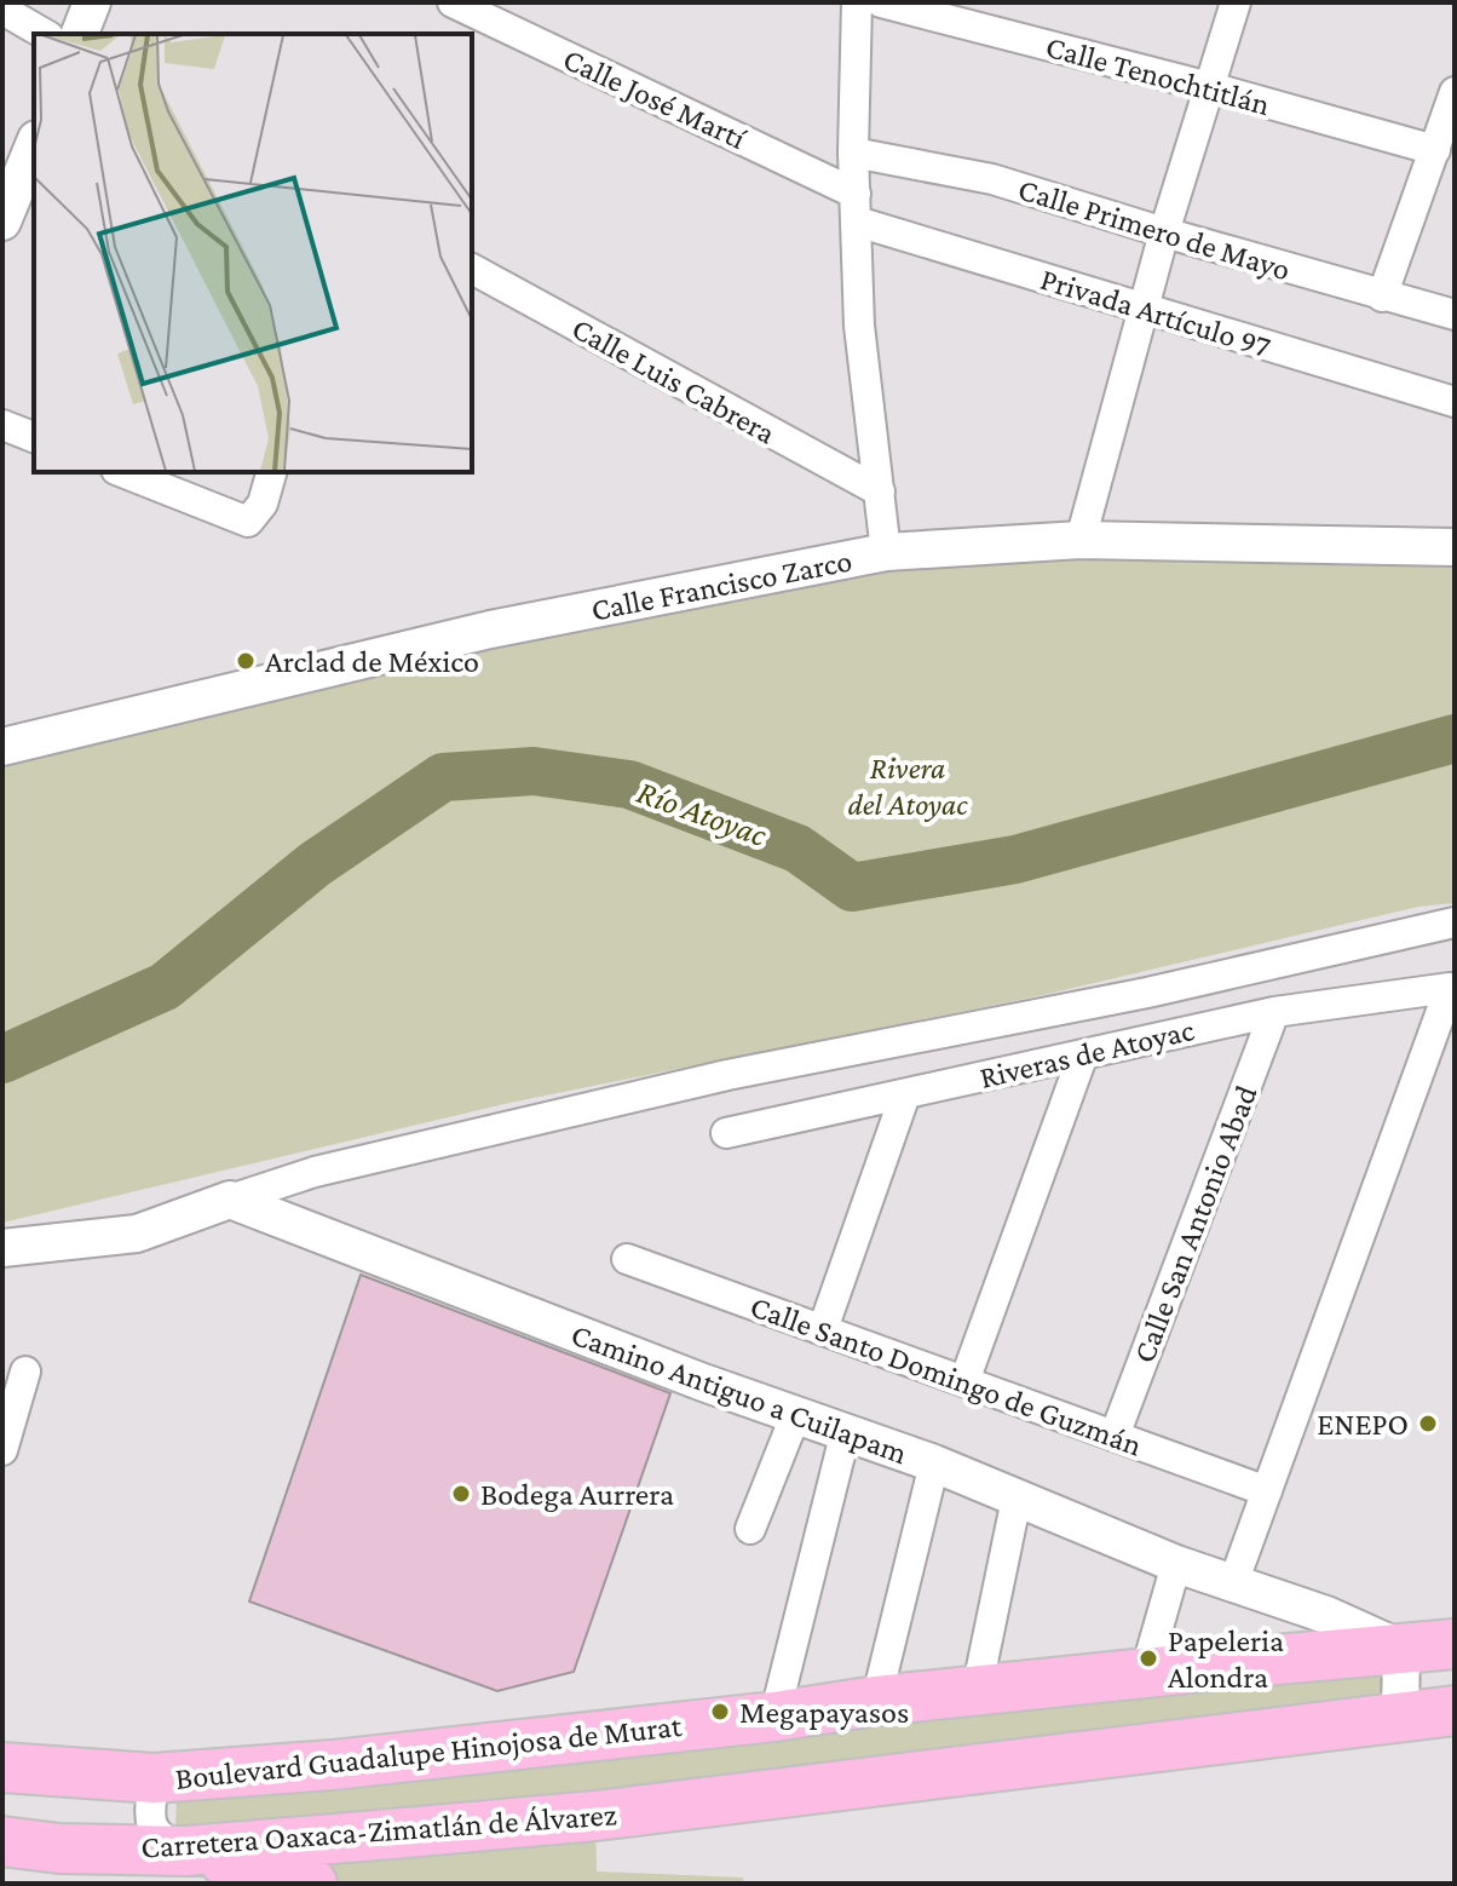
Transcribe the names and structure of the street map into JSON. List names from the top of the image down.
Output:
{
  "streets": {
    "main road": ["Boulevard Guadalupe Hinojosa de Murat", "Carretera Oaxaca-Zimatlán de Álvarez"],
    "street": [
      "Calle Tenochtitlán",
      "Calle José Martí",
      "Calle Primero de Mayo",
      "Privada Artículo 97",
      "Calle Luis Cabrera",
      "Calle Francisco Zarco",
      "Riveras de Atoyac",
      "Calle San Antonio Abad",
      "Calle Santo Domingo de Guzmán",
      "Camino Antiguo a Cuilapam"
    ]
  },
  "crossings": [
    ["Calle José Martí", "Privada Artículo 97"],
    ["Riveras de Atoyac", "Calle San Antonio Abad"],
    ["Riveras de Atoyac", "Calle Santo Domingo de Guzmán"],
    ["Calle San Antonio Abad", "Calle Santo Domingo de Guzmán"],
    ["Camino Antiguo a Cuilapam", "Boulevard Guadalupe Hinojosa de Murat"]
  ],
  "water": ["Río Atoyac"],
  "parks": ["Rivera del Atoyac"],
  "places": [
    "Arclad de México",
    "ENEPO",
    "Bodega Aurrera",
    "Papeleria Alondra",
    "Megapayasos"
  ]
}
